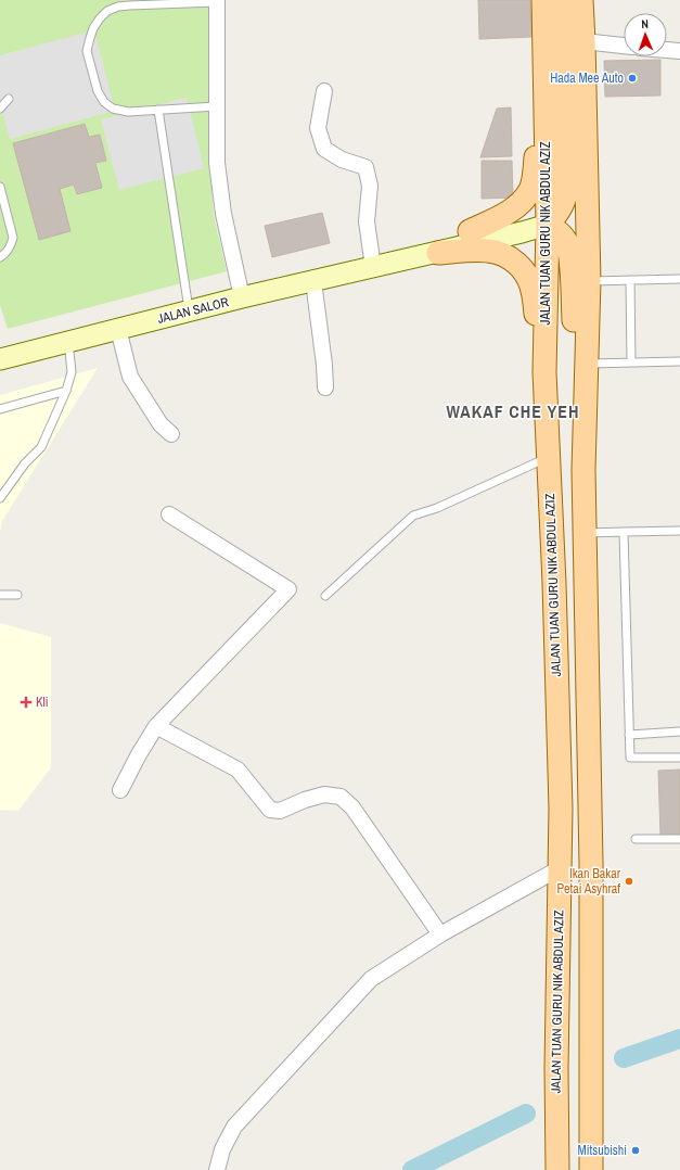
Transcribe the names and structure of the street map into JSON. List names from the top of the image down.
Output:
{
  "streets": {
    "main road": ["JALAN TUAN GURU NIK ABDUL AZIZ", "JALAN SALOR"]
  },
  "crossings": [
    ["JALAN TUAN GURU NIK ABDUL AZIZ", "JALAN SALOR"]
  ],
  "districts": ["WAKAF CHE YEH"],
  "places": {
    "other": ["Hada Mee Auto", "Ikan Bakar Petai Asyhraf", "Mitsubishi"],
    "health": ["Kli"]
  },
  "north": "top"
}
